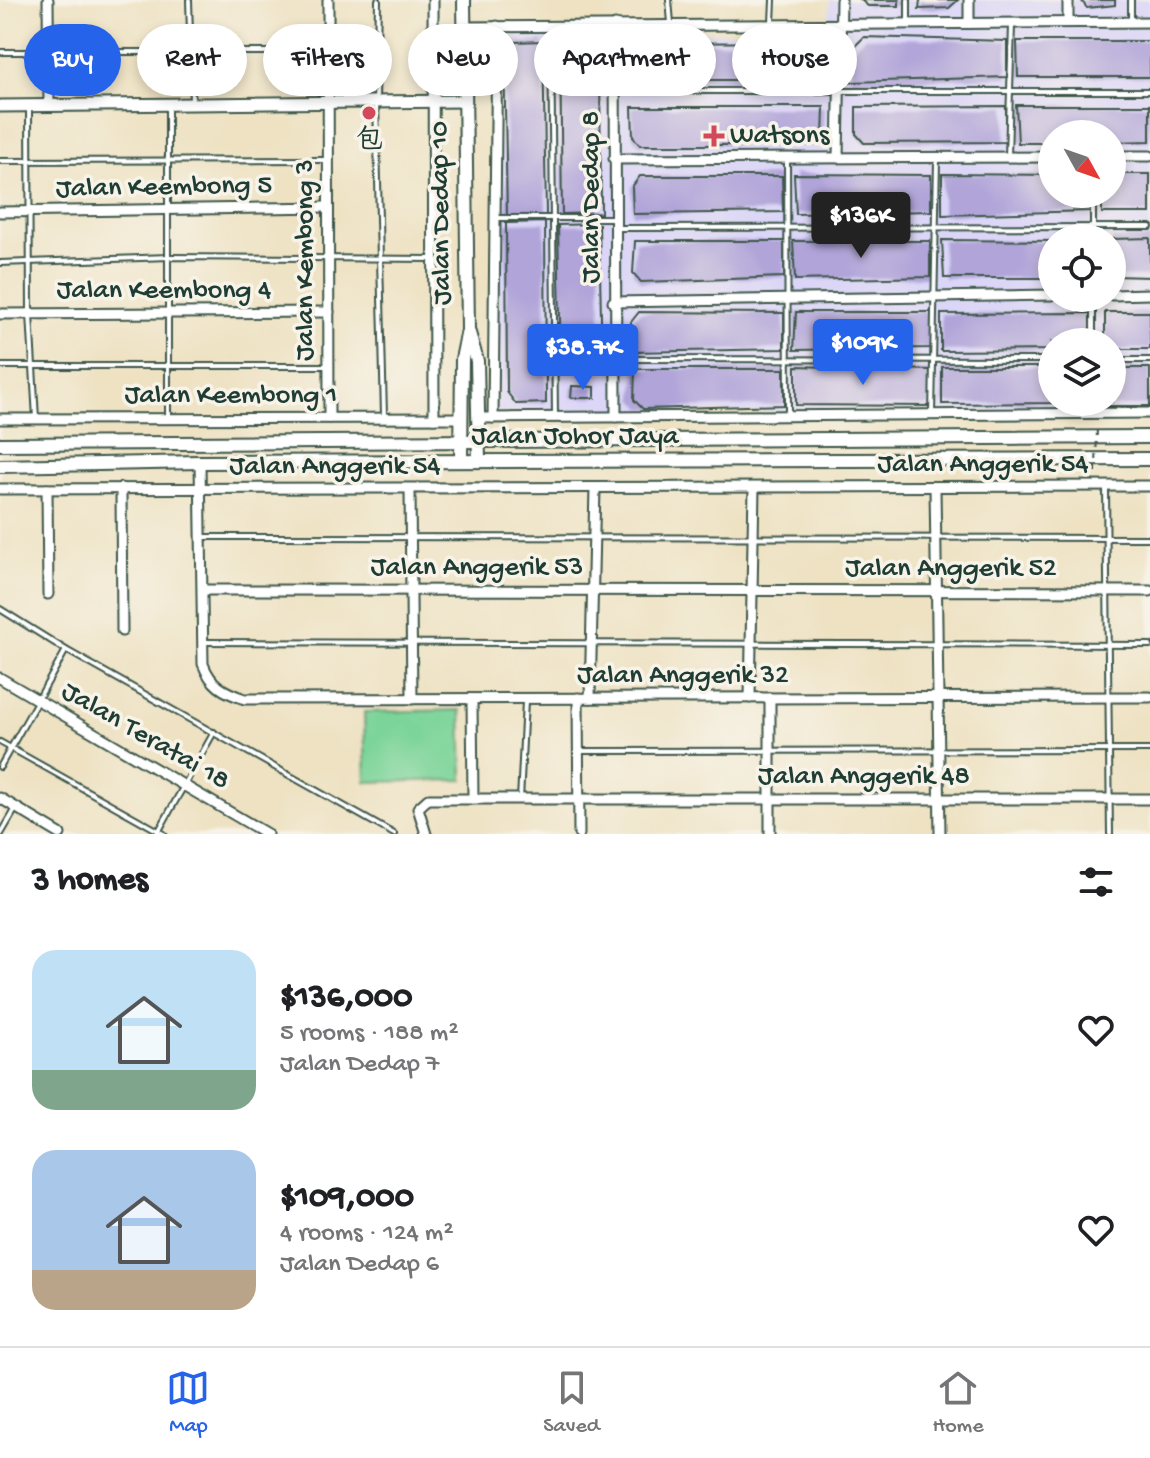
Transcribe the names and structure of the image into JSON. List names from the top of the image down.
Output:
{
  "streets": {
    "main road": ["Jalan Dedap 10", "Jalan Johor Jaya"],
    "street": [
      "Jalan Keembong 5",
      "Jalan Dedap 8",
      "Jalan Kembong 3",
      "Jalan Keembong 4",
      "Jalan Keembong 1",
      "Jalan Anggerik 54",
      "Jalan Anggerik 53",
      "Jalan Anggerik 52",
      "Jalan Anggerik 32",
      "Jalan Teratai 18",
      "Jalan Anggerik 48"
    ]
  },
  "crossings": [
    ["Jalan Keembong 5", "Jalan Kembong 3"],
    ["Jalan Dedap 10", "Jalan Keembong 1"],
    ["Jalan Dedap 10", "Jalan Johor Jaya"],
    ["Jalan Kembong 3", "Jalan Keembong 4"],
    ["Jalan Kembong 3", "Jalan Keembong 1"],
    ["Jalan Anggerik 53", "Jalan Anggerik 52"]
  ],
  "places": {
    "other": ["包"],
    "health": ["Watsons"]
  },
  "north": "bottom right",
  "page": {
    "chip": [
      "Buy",
      "Rent",
      "Filters",
      "New",
      "Apartment",
      "House"
    ],
    "price": ["$136K", "$109K", "$38.7K"],
    "heading": "3 homes",
    "list": [
      {
        "name": "$136,000",
        "note": "5 rooms · 188 m² · Jalan Dedap 7"
      },
      {
        "name": "$109,000",
        "note": "4 rooms · 124 m² · Jalan Dedap 6"
      }
    ],
    "tabs": ["Map", "Saved", "Home"]
  }
}
